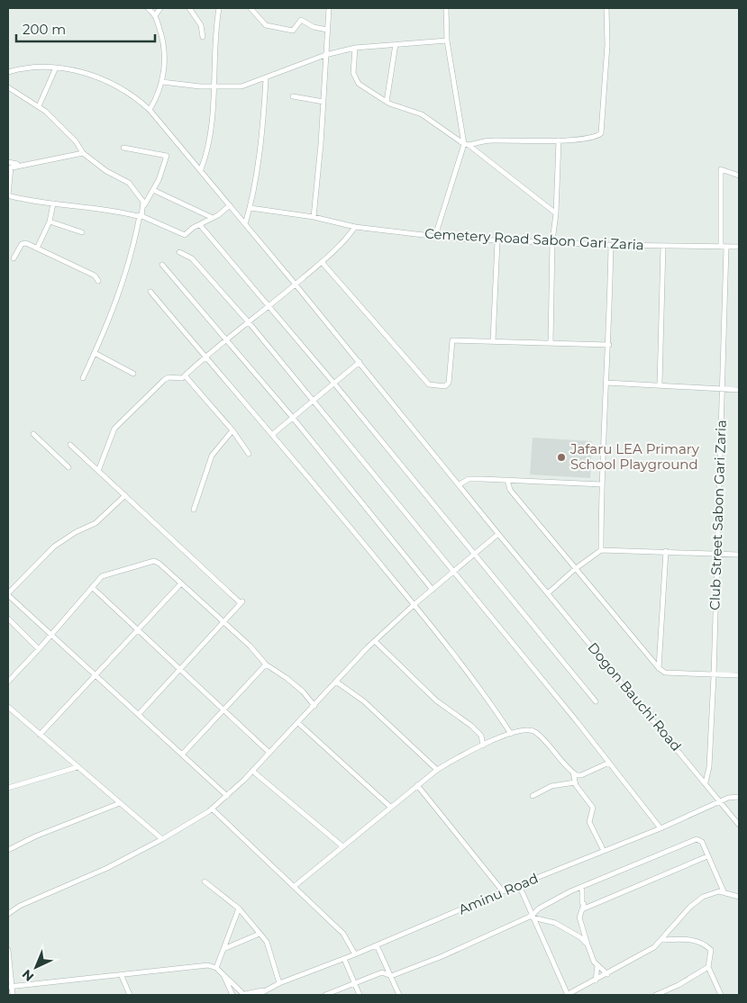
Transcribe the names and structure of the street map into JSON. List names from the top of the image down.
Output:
{
  "streets": {
    "street": [
      "Cemetery Road Sabon Gari Zaria",
      "Club Street Sabon Gari Zaria",
      "Dogon Bauchi Road",
      "Aminu Road"
    ]
  },
  "crossings": [
    ["Cemetery Road Sabon Gari Zaria", "Club Street Sabon Gari Zaria"],
    ["Club Street Sabon Gari Zaria", "Dogon Bauchi Road"],
    ["Dogon Bauchi Road", "Aminu Road"]
  ],
  "places": ["Jafaru LEA Primary School Playground"],
  "scale_bar": "200 m",
  "north": "bottom left"
}
